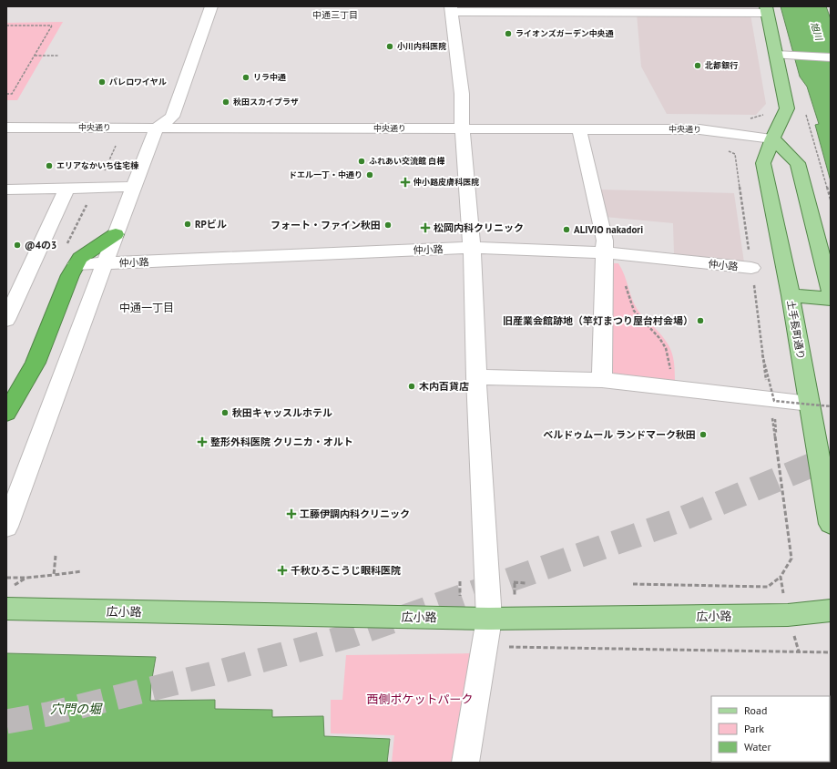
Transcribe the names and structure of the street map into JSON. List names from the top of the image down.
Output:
{
  "streets": {
    "main road": ["土手長町通り", "広小路"],
    "street": ["中央通り", "仲小路"]
  },
  "crossings": [
    ["中央通り", "土手長町通り"]
  ],
  "districts": ["中通三丁目", "中通一丁目"],
  "water": ["旭川", "穴門の堀"],
  "parks": ["西側ポケットパーク"],
  "places": {
    "other": [
      "ライオンズガーデン中央通",
      "小川内科医院",
      "北都銀行",
      "リラ中通",
      "パレロワイヤル",
      "秋田スカイプラザ",
      "ふれあい交流館 白樺",
      "エリアなかいち住宅棟",
      "ドエル一丁・中通り",
      "RPビル",
      "フォート・ファイン秋田",
      "ALIVIO nakadori",
      "@4の3",
      "旧産業会館跡地（竿灯まつり屋台村会場）",
      "木内百貨店",
      "秋田キャッスルホテル",
      "ベルドゥムール ランドマーク秋田"
    ],
    "health": [
      "仲小路皮膚科医院",
      "松岡内科クリニック",
      "整形外科医院 クリニカ・オルト",
      "工藤伊調内科クリニック",
      "千秋ひろこうじ眼科医院"
    ]
  },
  "legend": ["Road", "Park", "Water"]
}
